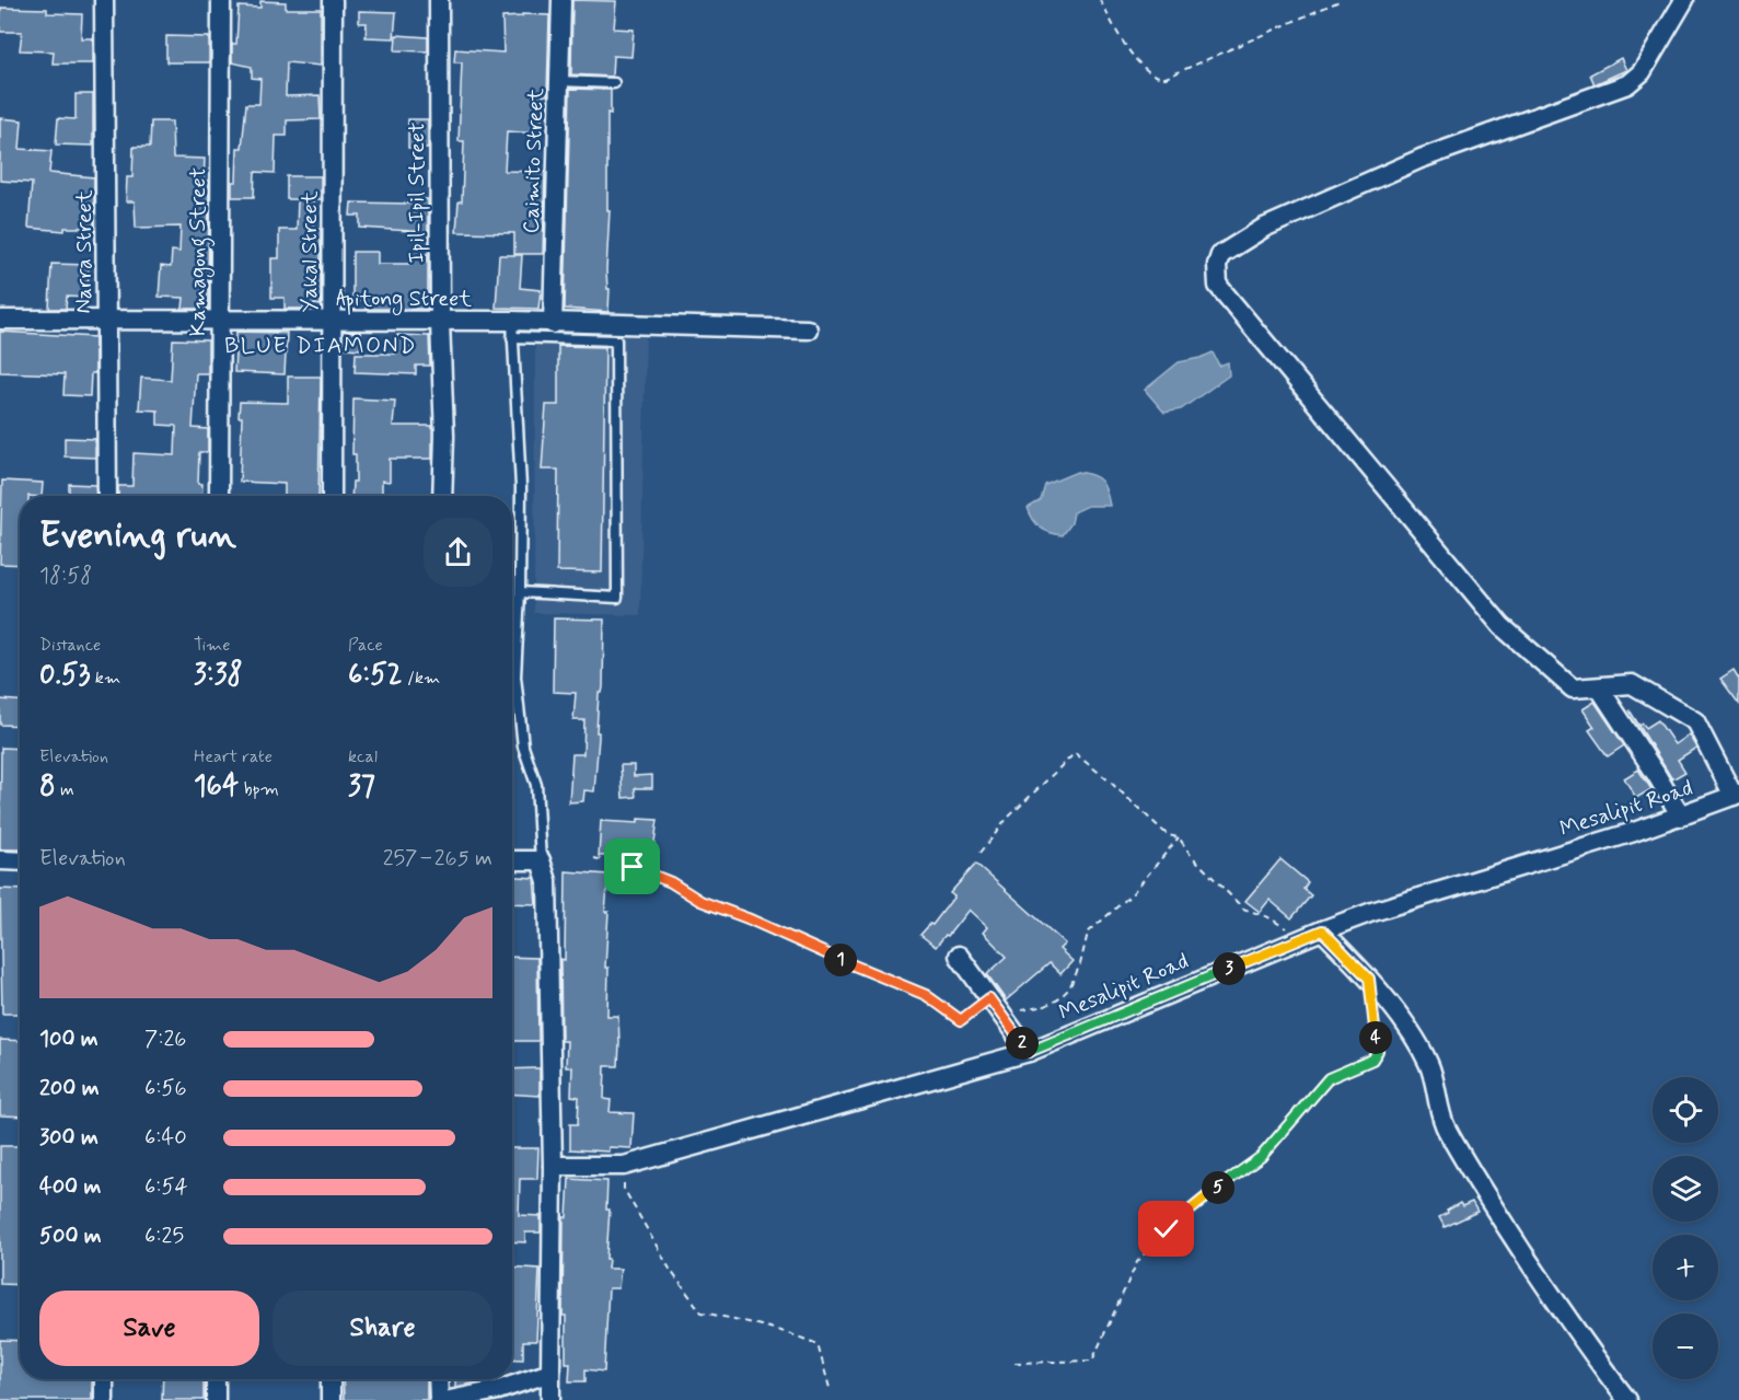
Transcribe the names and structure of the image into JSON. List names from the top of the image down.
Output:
{
  "streets": {
    "street": [
      "Caimito Street",
      "Ipil-Ipil Street",
      "Narra Street",
      "Kamagong Street",
      "Yakal Street",
      "Apitong Street",
      "Mesalipit Road"
    ]
  },
  "crossings": [
    ["Caimito Street", "Apitong Street"],
    ["Ipil-Ipil Street", "Apitong Street"],
    ["Narra Street", "Apitong Street"],
    ["Kamagong Street", "Apitong Street"],
    ["Yakal Street", "Apitong Street"]
  ],
  "districts": ["BLUE DIAMOND"],
  "page": {
    "heading": ["Evening run", "18:58"],
    "stats": [
      ["Distance", "0.53 km"],
      ["Time", "3:38"],
      ["Pace", "6:52 /km"],
      ["Elevation", "8 m"],
      ["Heart rate", "164 bpm"],
      ["kcal", "37"]
    ],
    "chart": ["Elevation", "257–265 m"],
    "pins": [
      "1",
      "3",
      "4",
      "2",
      "5"
    ],
    "list": [
      {
        "name": "100 m",
        "note": "7:26"
      },
      {
        "name": "200 m",
        "note": "6:56"
      },
      {
        "name": "300 m",
        "note": "6:40"
      },
      {
        "name": "400 m",
        "note": "6:54"
      },
      {
        "name": "500 m",
        "note": "6:25"
      }
    ],
    "map_buttons": ["+", "−"],
    "buttons": ["Save", "Share"]
  }
}
